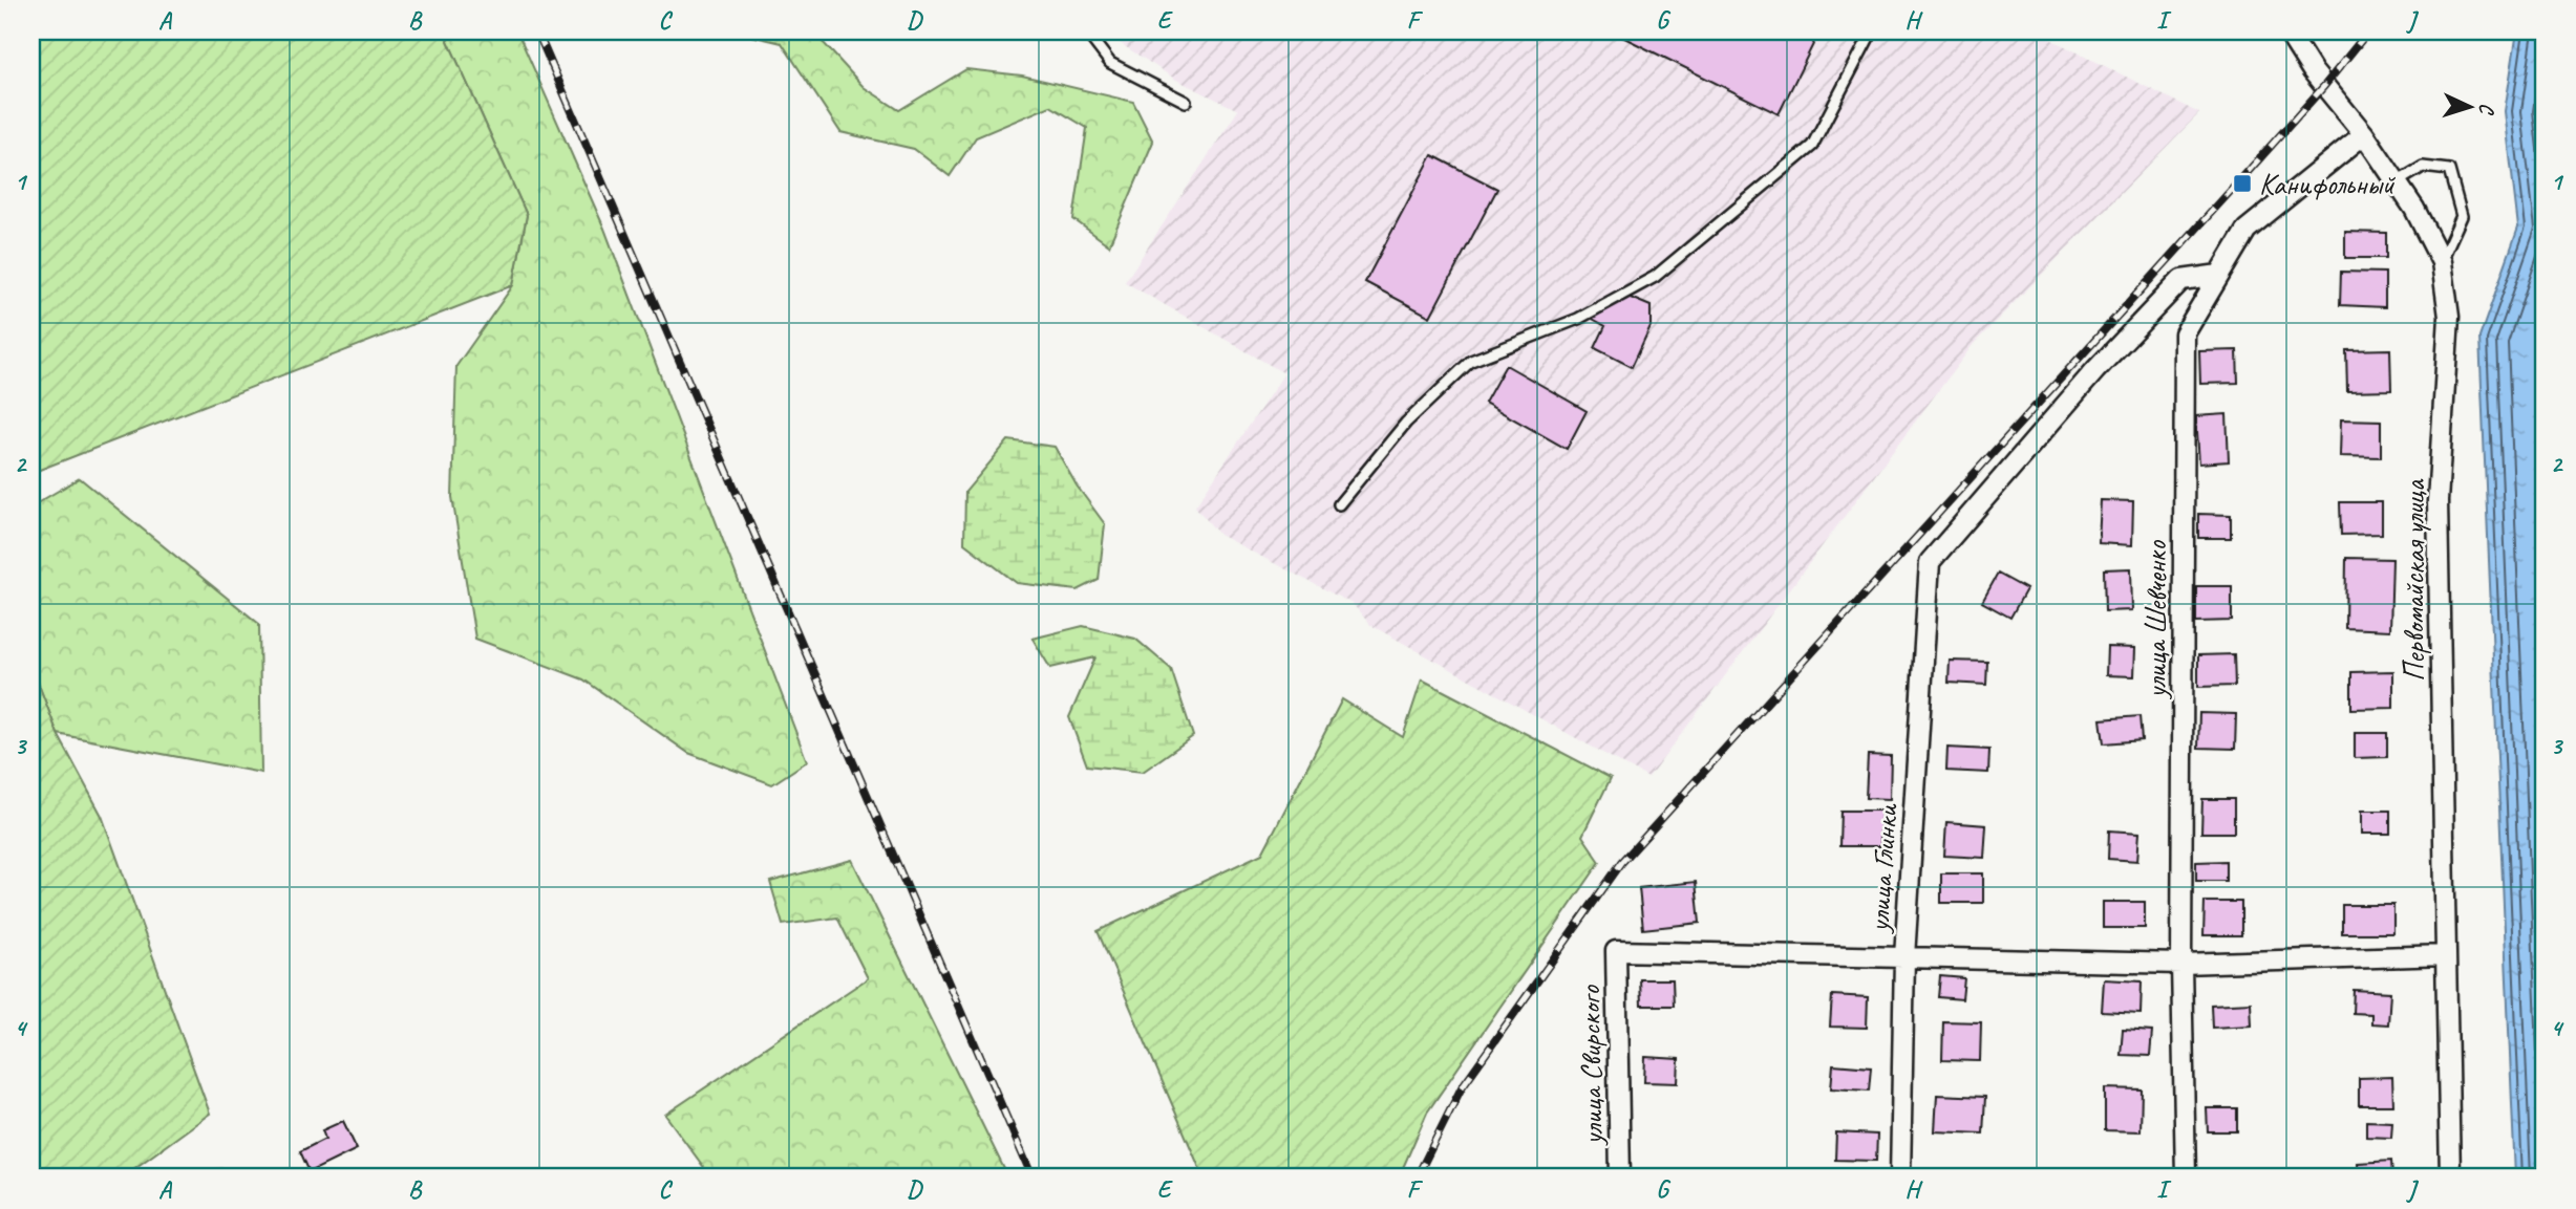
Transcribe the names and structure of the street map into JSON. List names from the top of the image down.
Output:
{
  "streets": {
    "street": [
      "Первомайская улица",
      "улица Шевченко",
      "улица Глинки",
      "улица Свирского"
    ]
  },
  "crossings": [
    ["Первомайская улица", "улица Шевченко"],
    ["улица Шевченко", "улица Глинки"],
    ["улица Глинки", "улица Свирского"]
  ],
  "places": {
    "transit": ["Канифольный"]
  },
  "north": "right",
  "grid": {
    "columns": [
      "A",
      "B",
      "C",
      "D",
      "E",
      "F",
      "G",
      "H",
      "I",
      "J"
    ],
    "rows": [
      "1",
      "2",
      "3",
      "4"
    ]
  }
}
